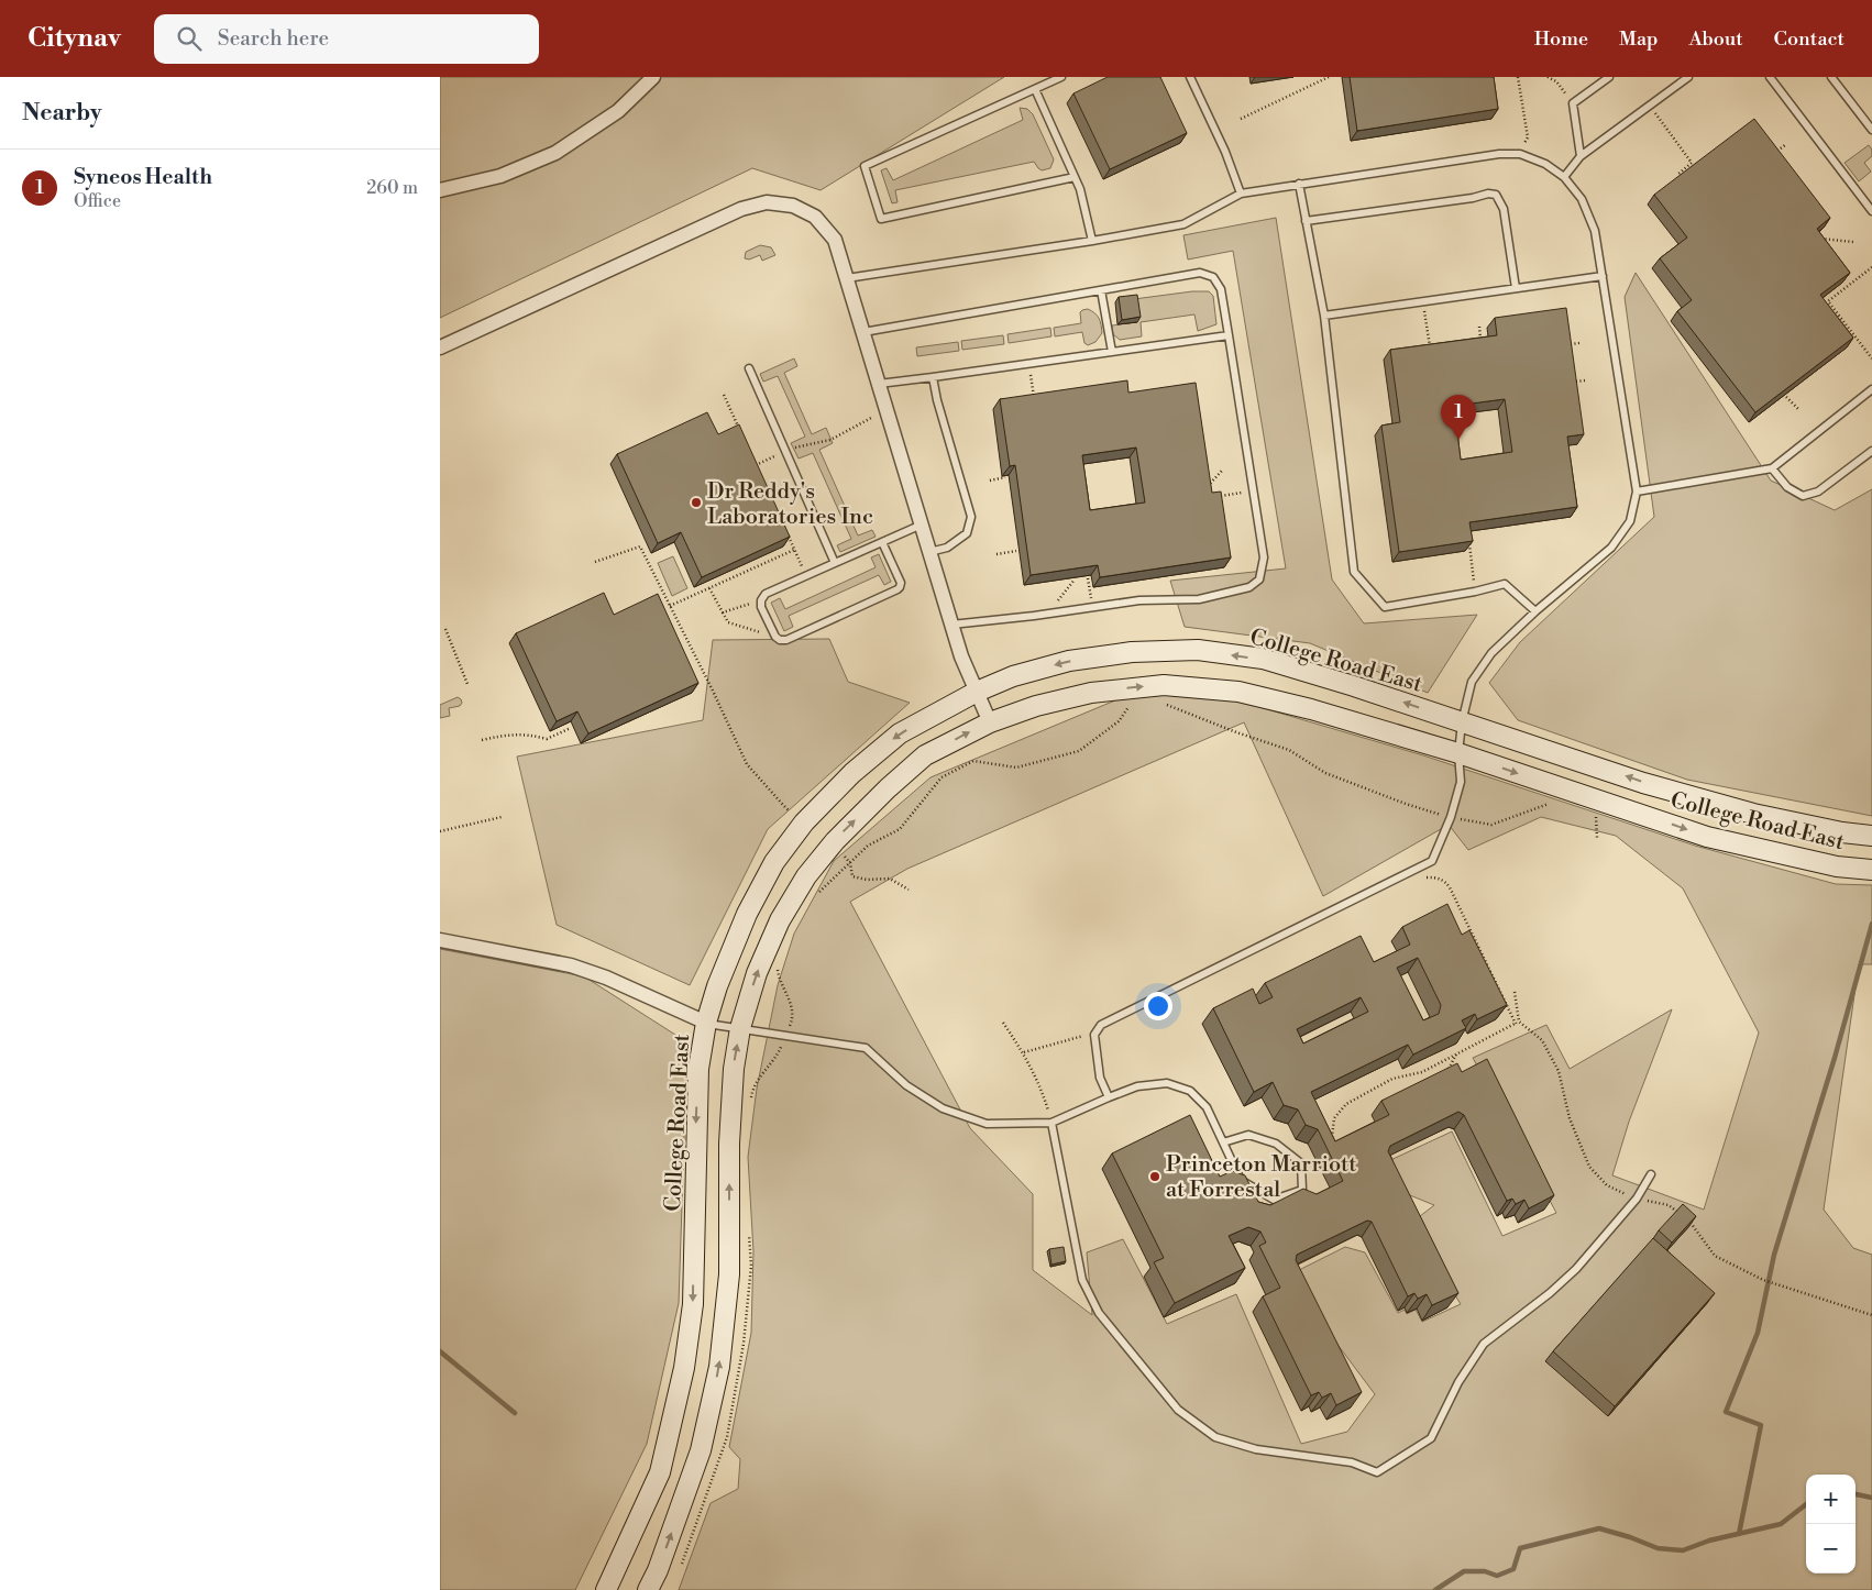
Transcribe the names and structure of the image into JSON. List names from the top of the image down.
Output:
{
  "streets": {
    "street": ["College Road East"]
  },
  "places": ["Dr Reddy's Laboratories Inc", "Princeton Marriott at Forrestal"],
  "page": {
    "header": "Citynav",
    "search": "Search here",
    "nav": [
      "Home",
      "Map",
      "About",
      "Contact"
    ],
    "heading": "Nearby",
    "list": [
      {
        "mark": "1",
        "name": "Syneos Health",
        "note": "Office",
        "value": "260 m"
      }
    ],
    "pins": "1",
    "map_buttons": ["+", "−"]
  }
}
